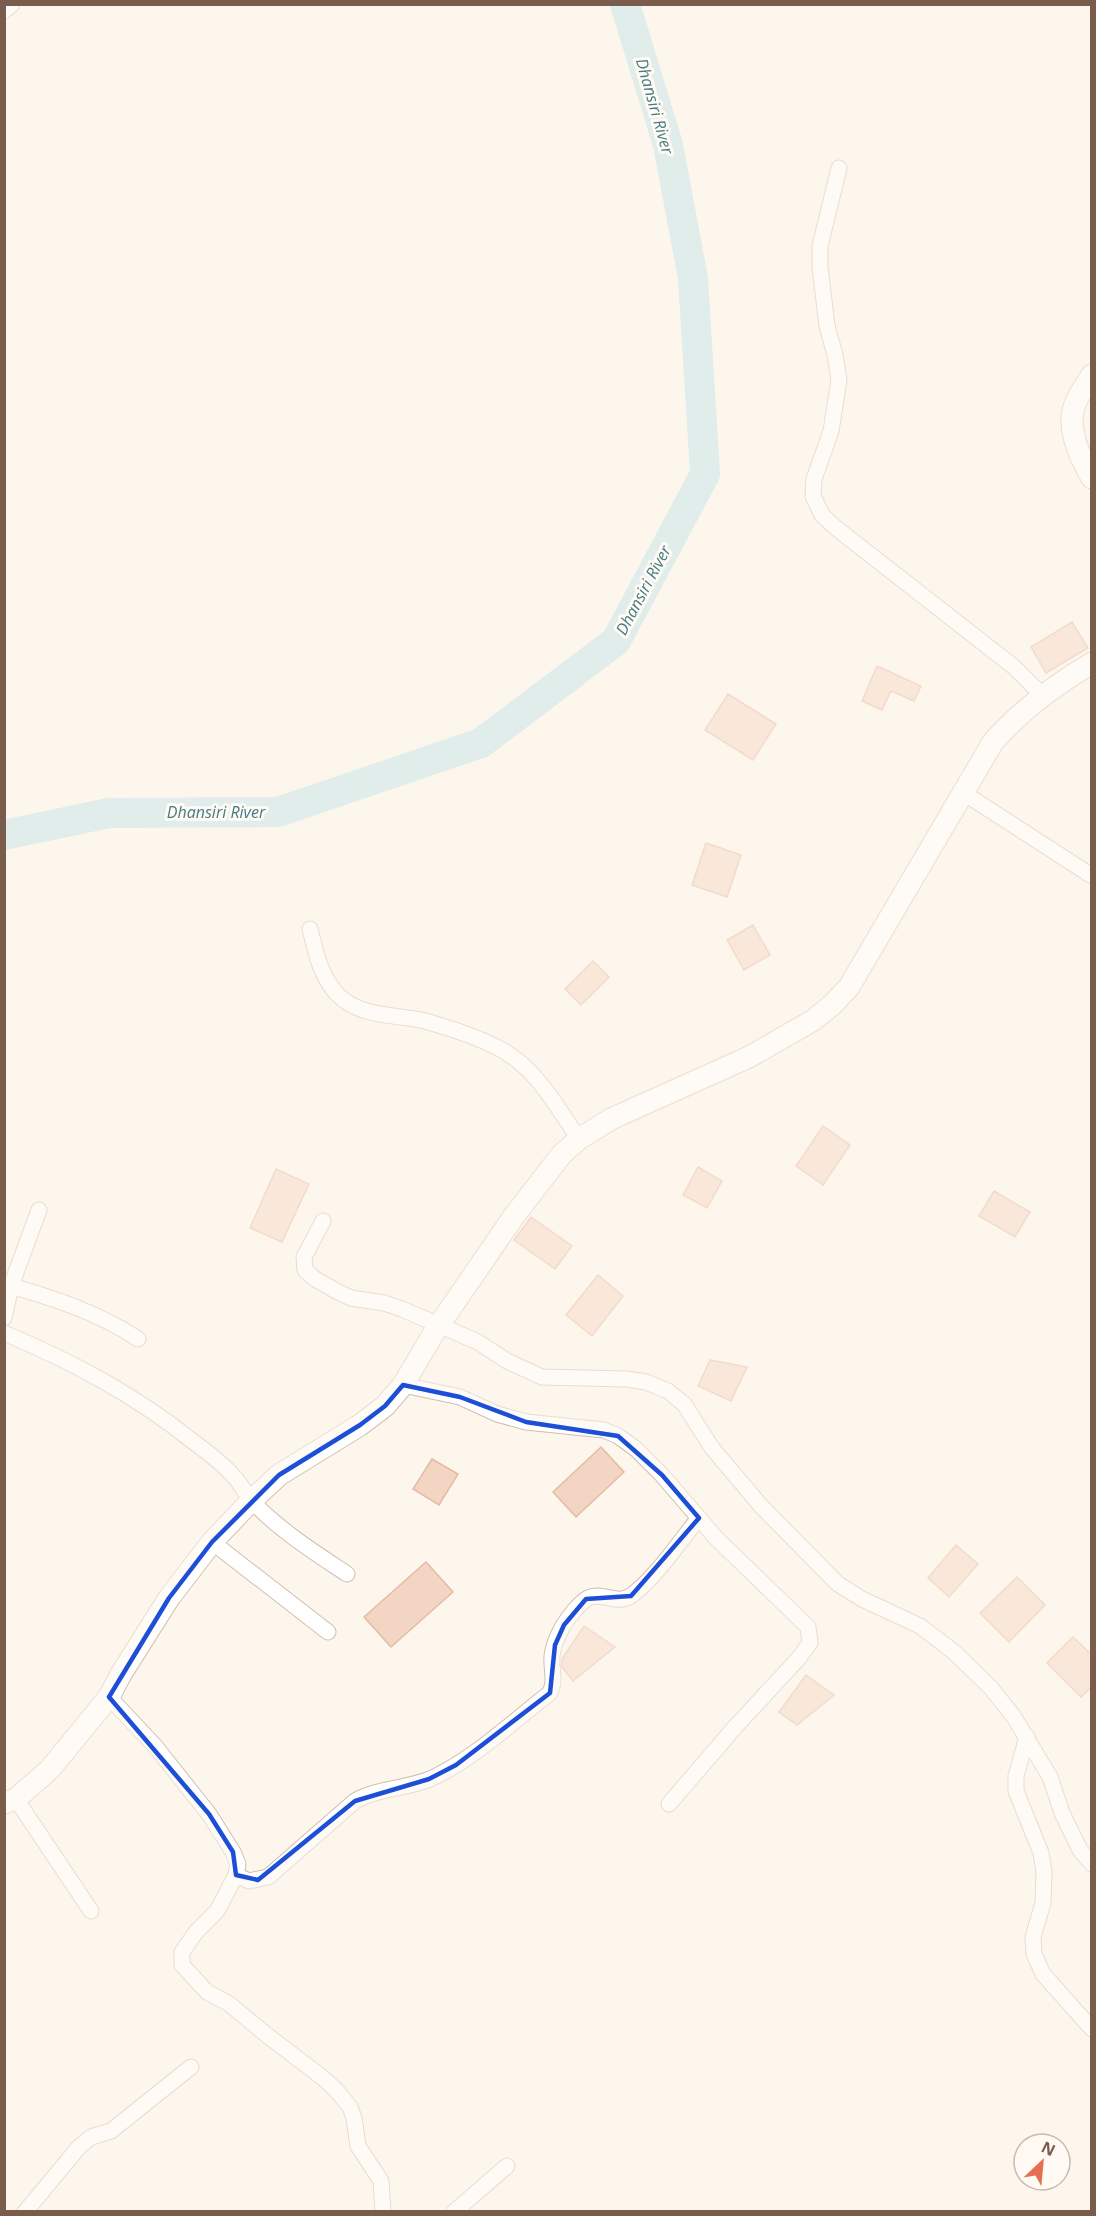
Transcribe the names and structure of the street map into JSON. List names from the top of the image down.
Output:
{
  "water": ["Dhansiri River"],
  "north": "top right"
}
